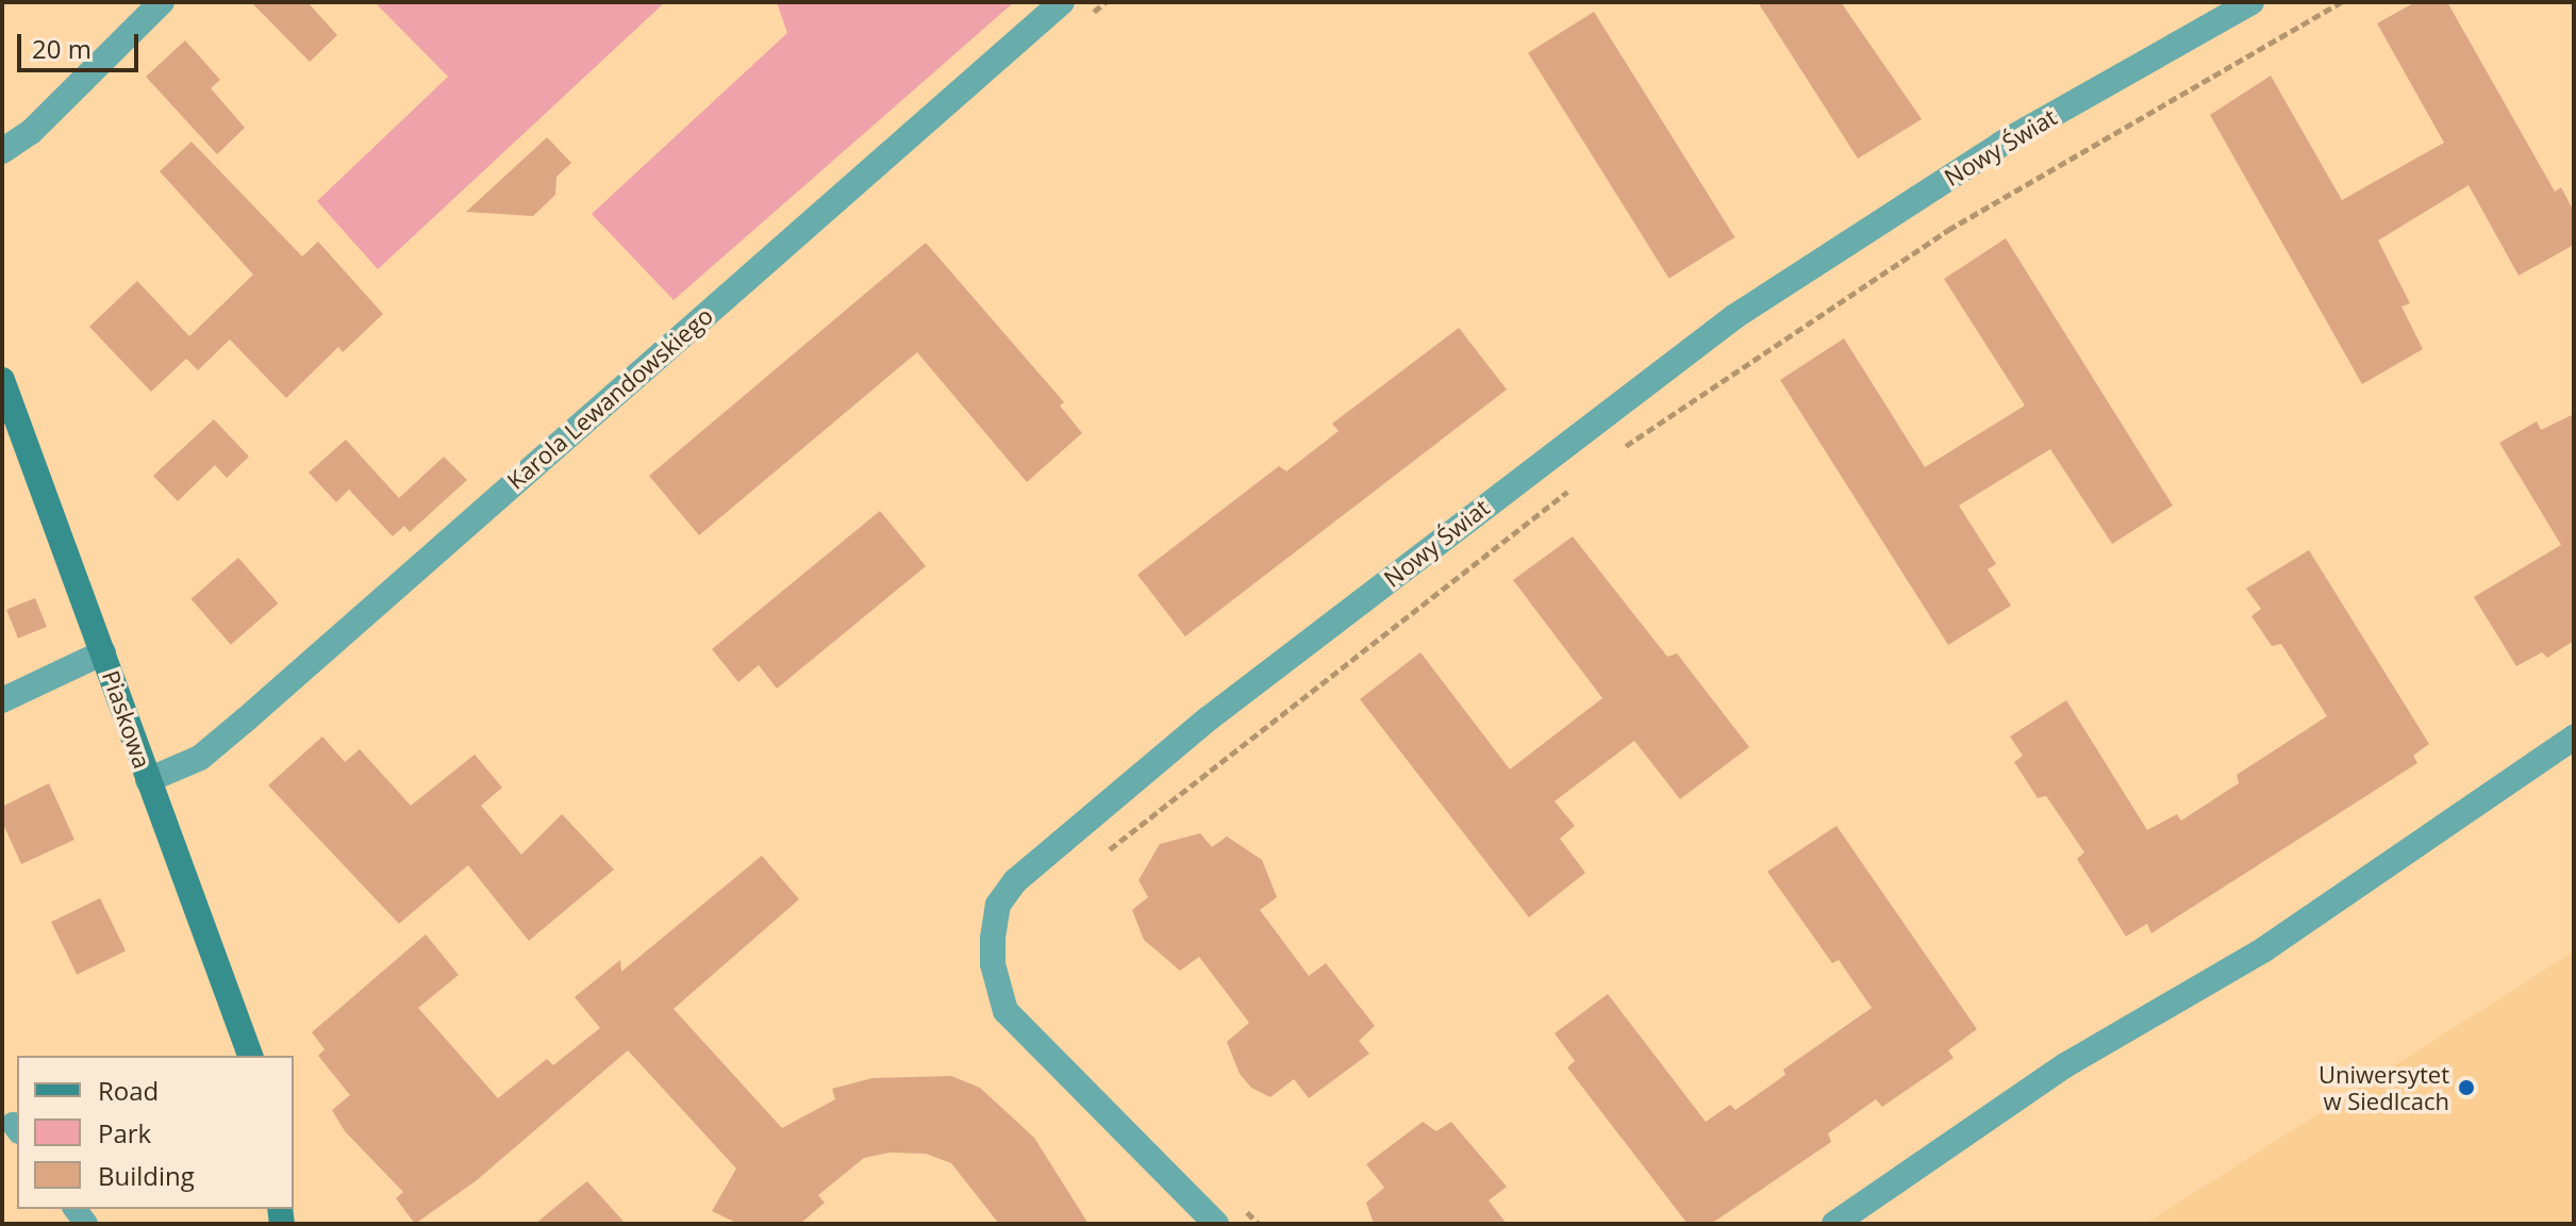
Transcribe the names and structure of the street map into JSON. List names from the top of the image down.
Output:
{
  "streets": {
    "street": ["Nowy Świat", "Karola Lewandowskiego", "Piaskowa"]
  },
  "crossings": [
    ["Karola Lewandowskiego", "Piaskowa"]
  ],
  "places": ["Uniwersytet w Siedlcach"],
  "legend": ["Road", "Park", "Building"],
  "scale_bar": "20 m"
}
